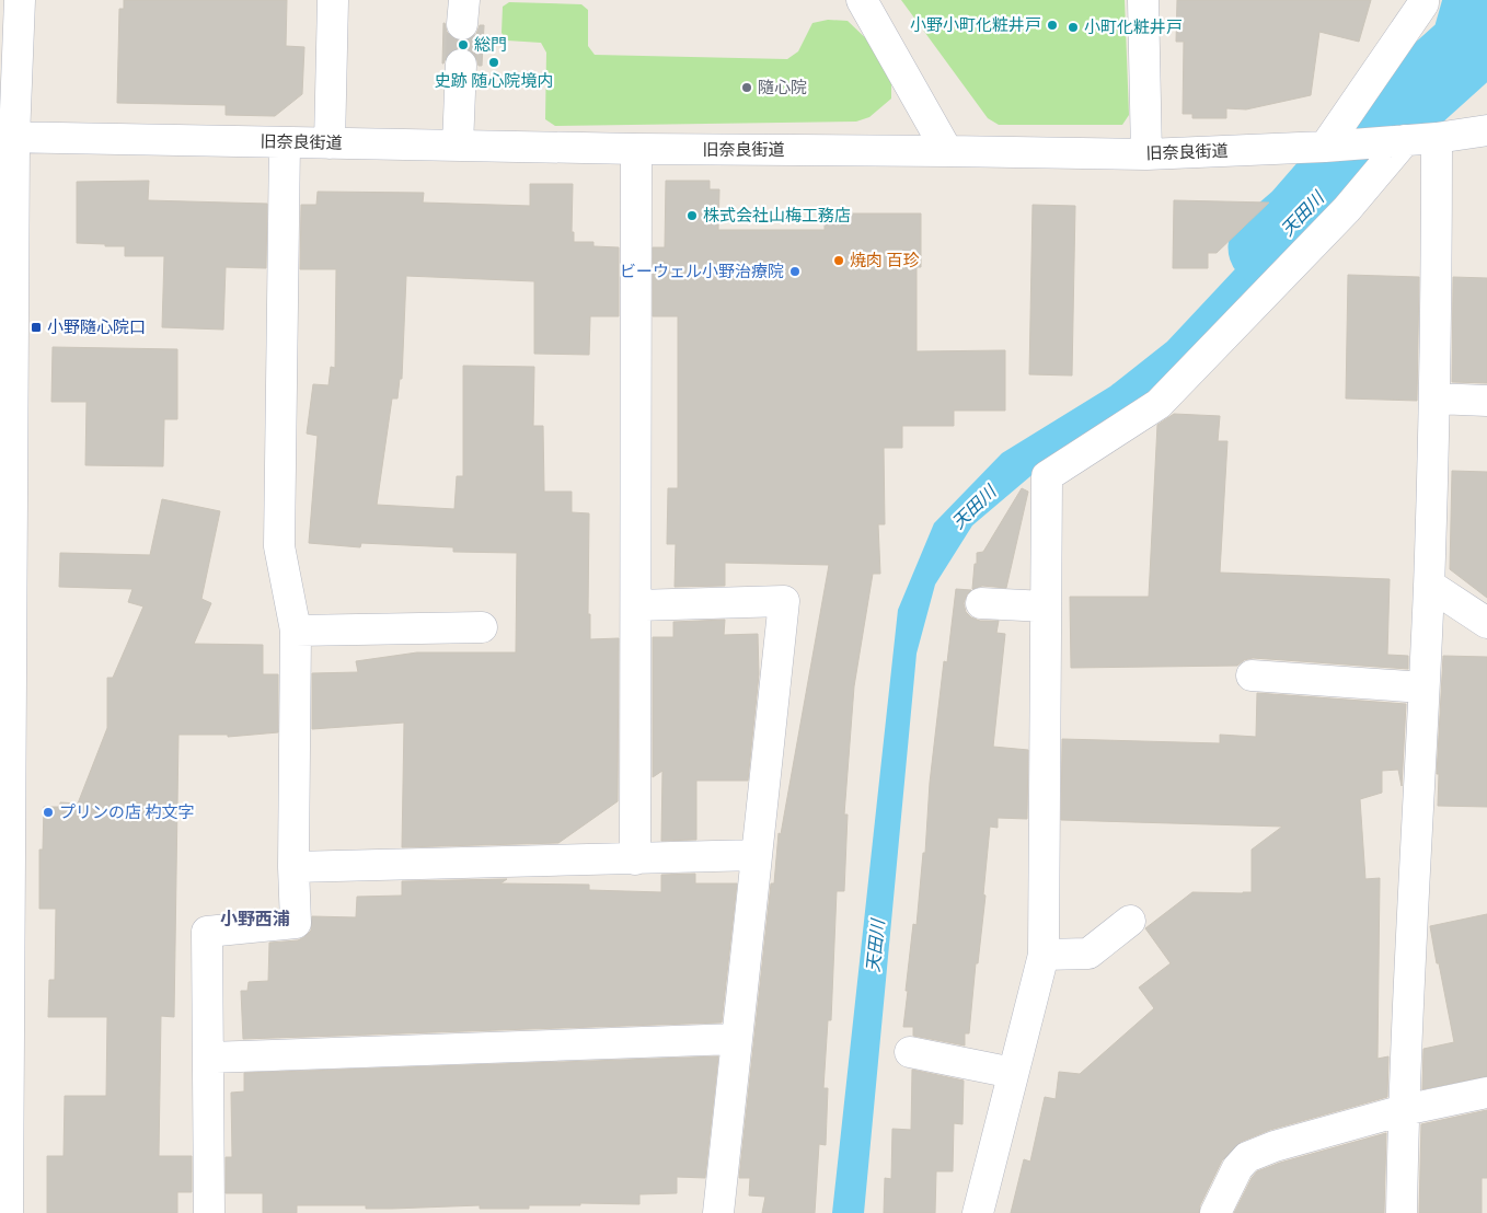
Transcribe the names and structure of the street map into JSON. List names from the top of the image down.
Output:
{
  "streets": {
    "street": ["旧奈良街道"]
  },
  "districts": ["小野西浦"],
  "water": ["天田川"],
  "places": {
    "other": [
      "小野小町化粧井戸",
      "小町化粧井戸",
      "総門",
      "史跡 随心院境内",
      "隨心院",
      "株式会社山梅工務店",
      "焼肉 百珍",
      "ビーウェル小野治療院",
      "プリンの店 杓文字"
    ],
    "transit": ["小野隨心院口"]
  }
}
